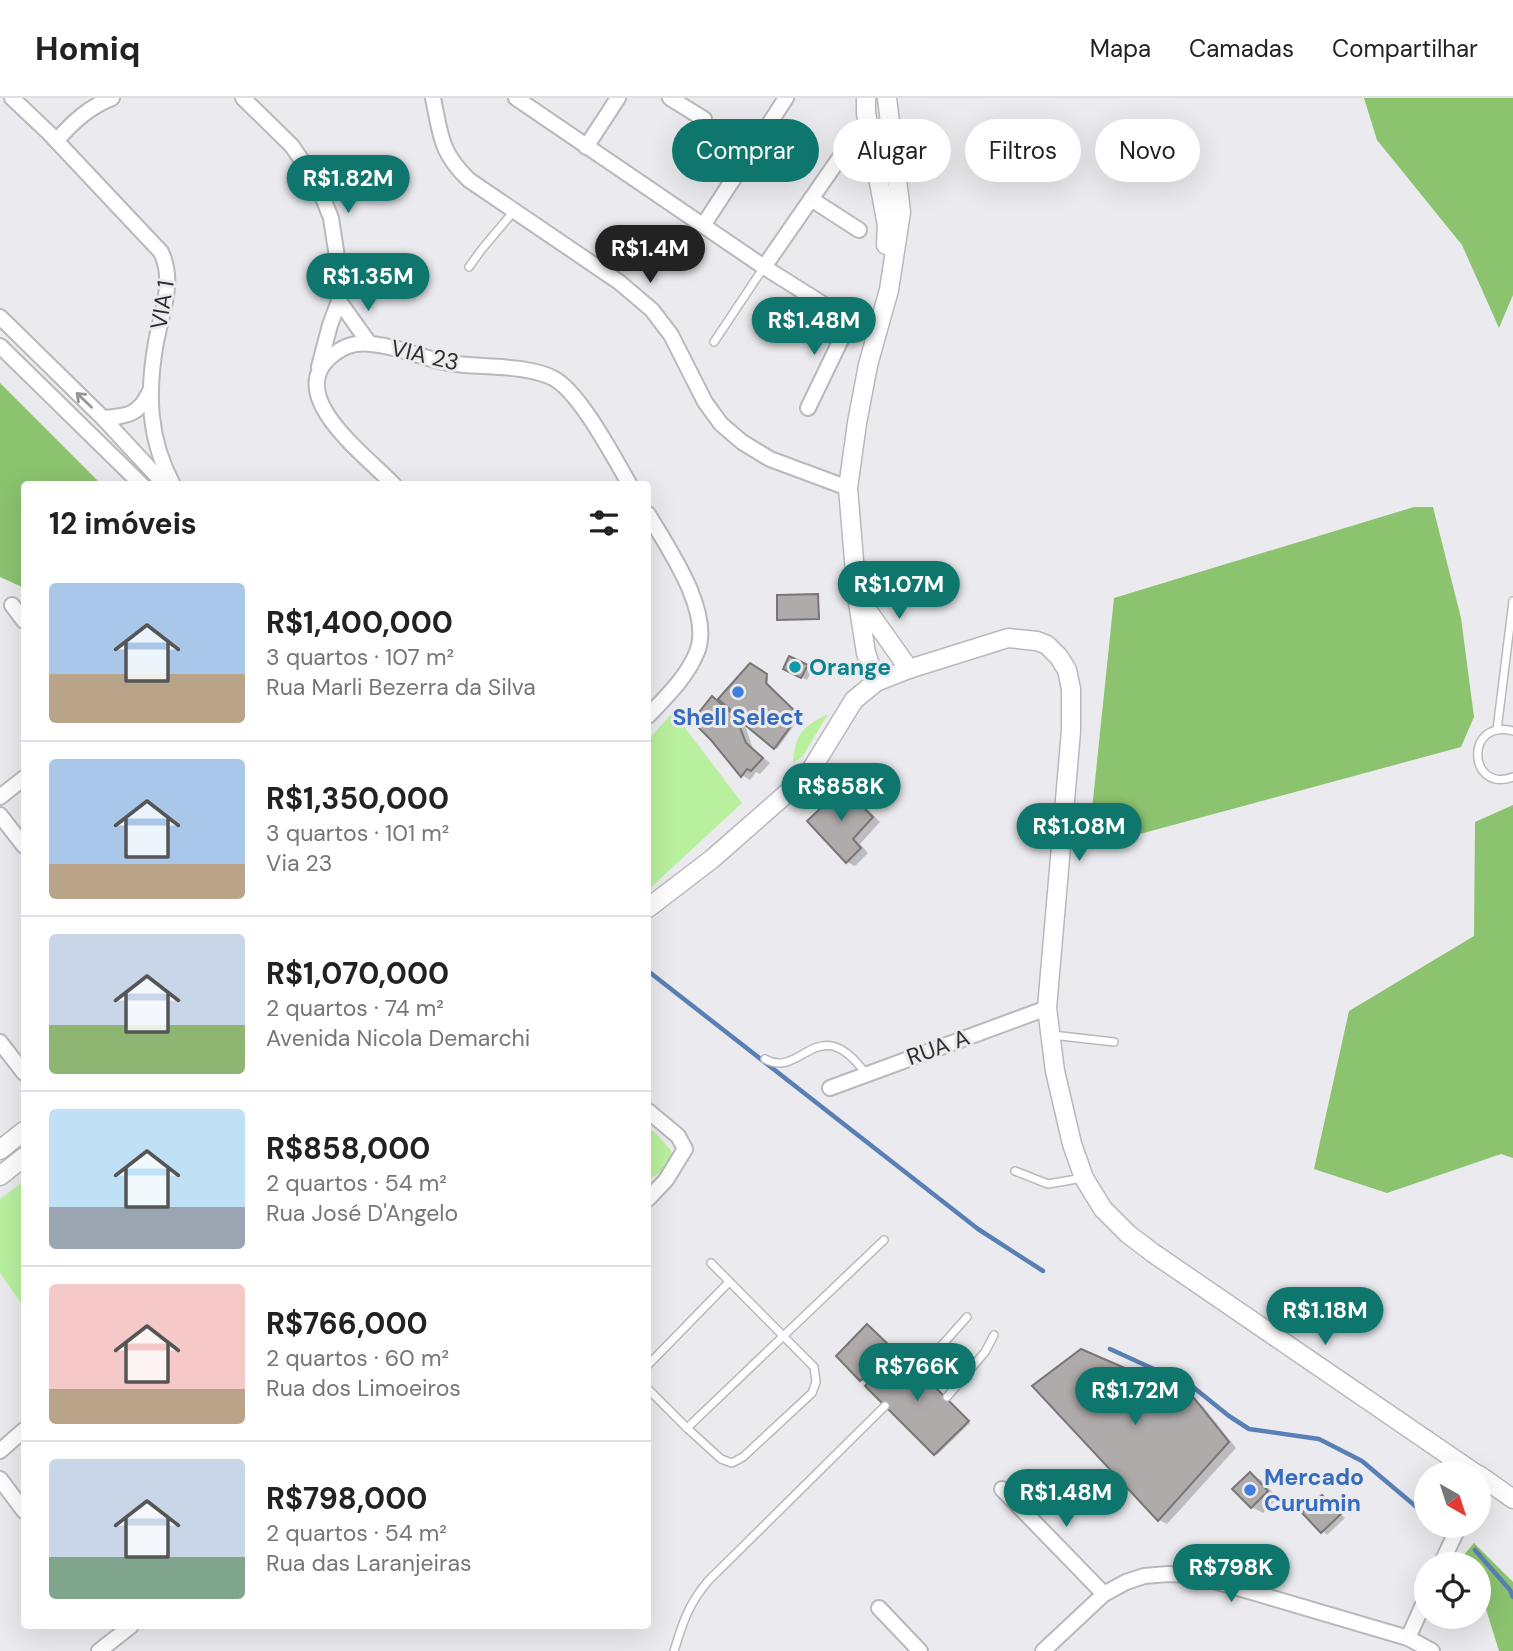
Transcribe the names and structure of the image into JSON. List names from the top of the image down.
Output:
{
  "streets": {
    "street": ["VIA 1", "VIA 23", "RUA A"]
  },
  "places": ["Orange", "Shell Select", "Mercado Curumin"],
  "north": "bottom right",
  "page": {
    "header": "Homiq",
    "nav": ["Mapa", "Camadas", "Compartilhar"],
    "chip": [
      "Comprar",
      "Alugar",
      "Filtros",
      "Novo"
    ],
    "price": [
      "R$1.82M",
      "R$1.4M",
      "R$1.35M",
      "R$1.48M",
      "R$1.07M",
      "R$858K",
      "R$1.08M",
      "R$1.18M",
      "R$766K",
      "R$1.72M",
      "R$1.48M",
      "R$798K"
    ],
    "heading": "12 imóveis",
    "list": [
      {
        "name": "R$1,400,000",
        "note": "3 quartos · 107 m² · Rua Marli Bezerra da Silva"
      },
      {
        "name": "R$1,350,000",
        "note": "3 quartos · 101 m² · Via 23"
      },
      {
        "name": "R$1,070,000",
        "note": "2 quartos · 74 m² · Avenida Nicola Demarchi"
      },
      {
        "name": "R$858,000",
        "note": "2 quartos · 54 m² · Rua José D'Angelo"
      },
      {
        "name": "R$766,000",
        "note": "2 quartos · 60 m² · Rua dos Limoeiros"
      },
      {
        "name": "R$798,000",
        "note": "2 quartos · 54 m² · Rua das Laranjeiras"
      }
    ]
  }
}
